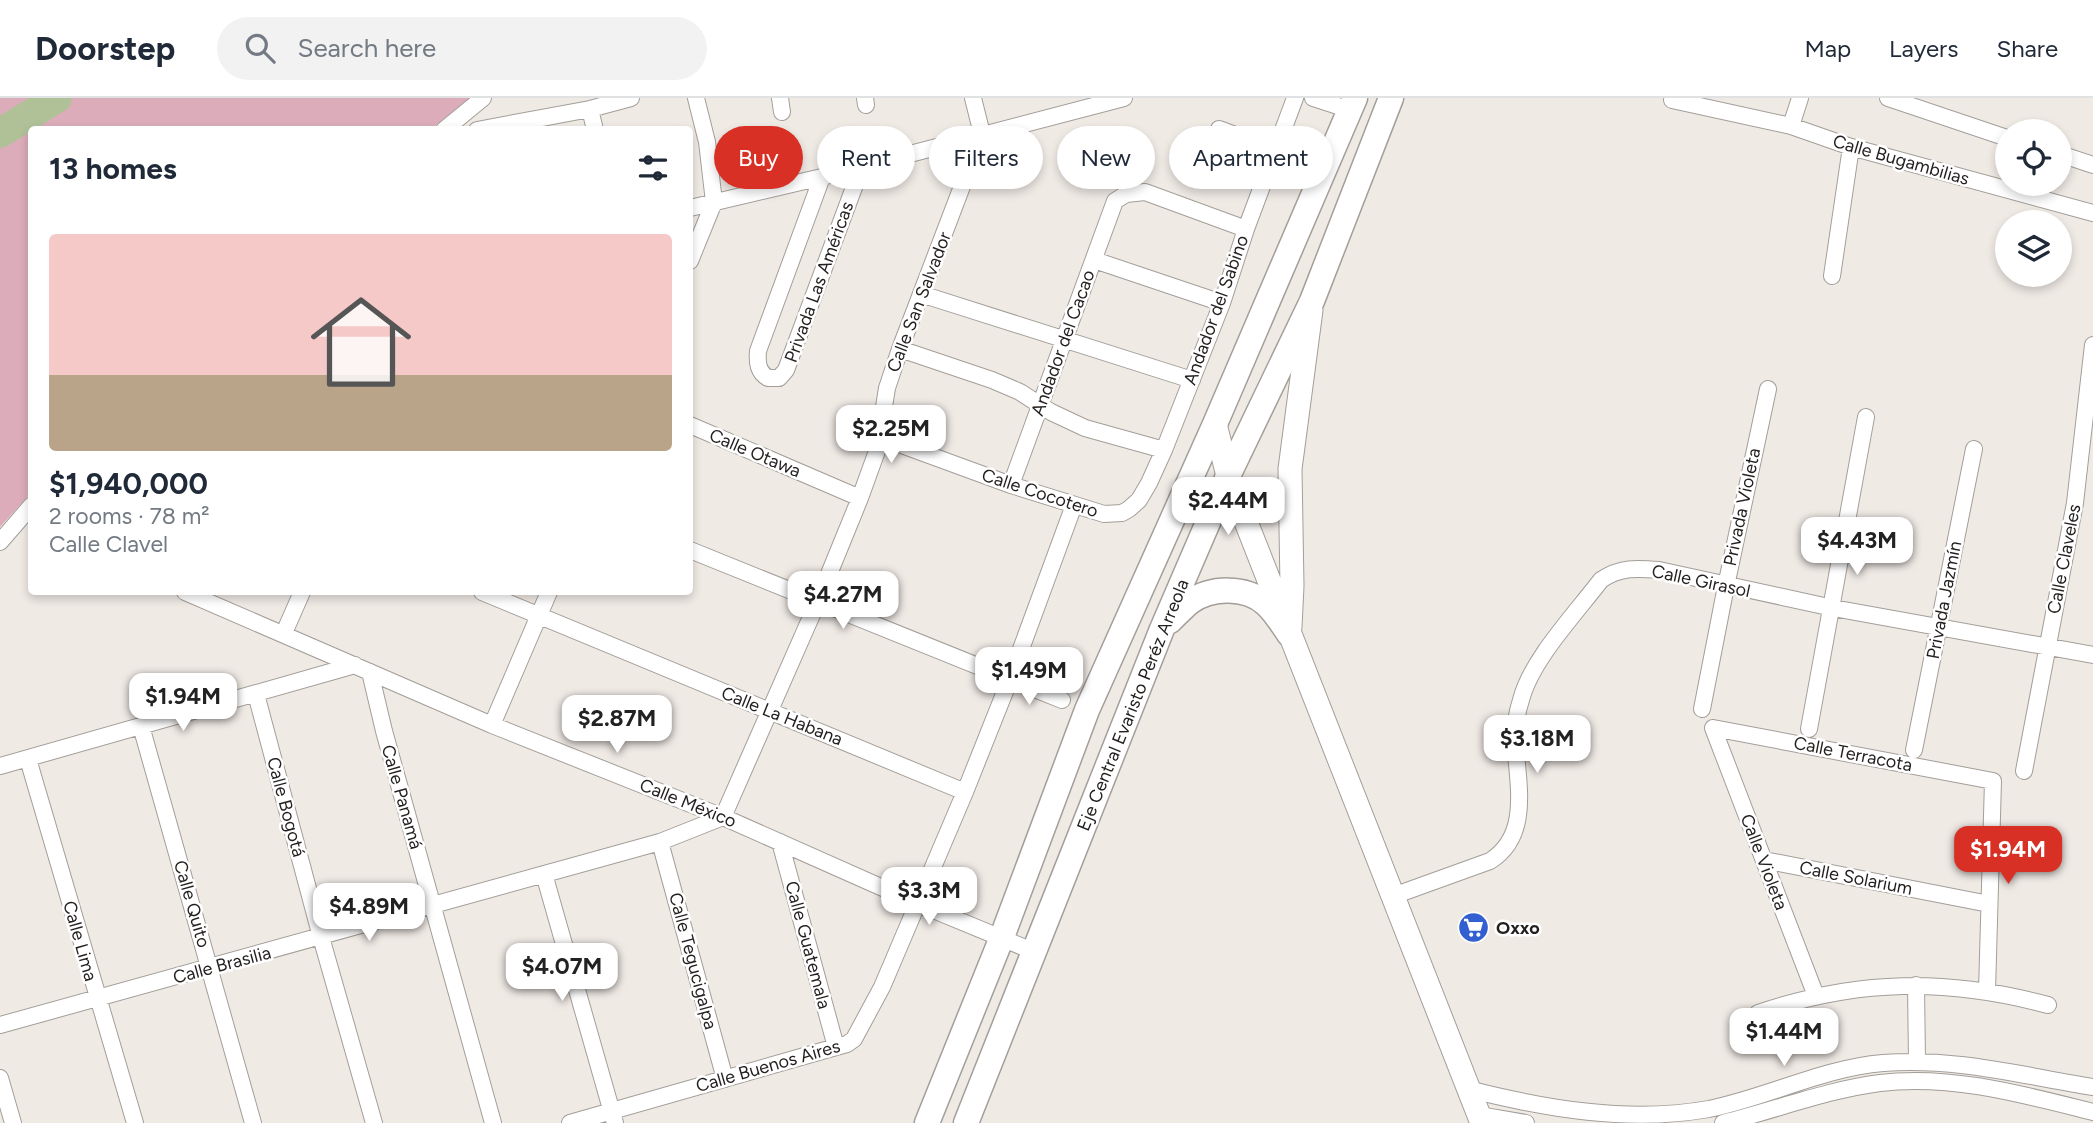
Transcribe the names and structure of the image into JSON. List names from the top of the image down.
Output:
{
  "streets": {
    "main road": ["Eje Central Evaristo Peréz Arreola"],
    "street": [
      "Calle Bugambilias",
      "Privada Las Américas",
      "Calle San Salvador",
      "Andador del Sabino",
      "Andador del Cacao",
      "Calle Otawa",
      "Calle Cocotero",
      "Privada Violeta",
      "Calle Claveles",
      "Calle Girasol",
      "Privada Jazmín",
      "Calle La Habana",
      "Calle Terracota",
      "Calle Panamá",
      "Calle México",
      "Calle Bogotá",
      "Calle Violeta",
      "Calle Solarium",
      "Calle Quito",
      "Calle Lima",
      "Calle Guatemala",
      "Calle Tegucigalpa",
      "Calle Brasilia",
      "Calle Buenos Aires"
    ]
  },
  "crossings": [
    ["Calle San Salvador", "Calle Otawa"],
    ["Calle San Salvador", "Calle Cocotero"],
    ["Calle San Salvador", "Calle La Habana"],
    ["Calle San Salvador", "Calle México"],
    ["Calle San Salvador", "Calle Brasilia"],
    ["Andador del Sabino", "Andador del Cacao"],
    ["Andador del Sabino", "Calle Cocotero"],
    ["Andador del Cacao", "Calle Cocotero"],
    ["Calle Cocotero", "Calle Buenos Aires"],
    ["Privada Violeta", "Calle Girasol"],
    ["Calle Claveles", "Calle Girasol"],
    ["Calle Girasol", "Privada Jazmín"],
    ["Eje Central Evaristo Peréz Arreola", "Calle México"],
    ["Calle La Habana", "Calle Buenos Aires"],
    ["Calle Terracota", "Calle Violeta"],
    ["Calle Terracota", "Calle Solarium"],
    ["Calle Panamá", "Calle México"],
    ["Calle Panamá", "Calle Brasilia"],
    ["Calle México", "Calle Guatemala"],
    ["Calle México", "Calle Brasilia"],
    ["Calle México", "Calle Buenos Aires"],
    ["Calle Bogotá", "Calle Brasilia"],
    ["Calle Violeta", "Calle Solarium"],
    ["Calle Quito", "Calle Brasilia"],
    ["Calle Lima", "Calle Brasilia"],
    ["Calle Guatemala", "Calle Buenos Aires"],
    ["Calle Tegucigalpa", "Calle Brasilia"],
    ["Calle Tegucigalpa", "Calle Buenos Aires"]
  ],
  "places": {
    "supermarket": ["Oxxo"]
  },
  "page": {
    "header": "Doorstep",
    "search": "Search here",
    "nav": ["Map", "Layers", "Share"],
    "chip": [
      "Buy",
      "Rent",
      "Filters",
      "New",
      "Apartment"
    ],
    "heading": "13 homes",
    "list": [
      {
        "name": "$1,940,000",
        "note": "2 rooms · 78 m² · Calle Clavel"
      }
    ],
    "price": [
      "$2.25M",
      "$2.44M",
      "$4.43M",
      "$4.27M",
      "$1.49M",
      "$1.94M",
      "$2.87M",
      "$3.18M",
      "$1.94M",
      "$3.3M",
      "$4.89M",
      "$4.07M",
      "$1.44M"
    ]
  }
}
